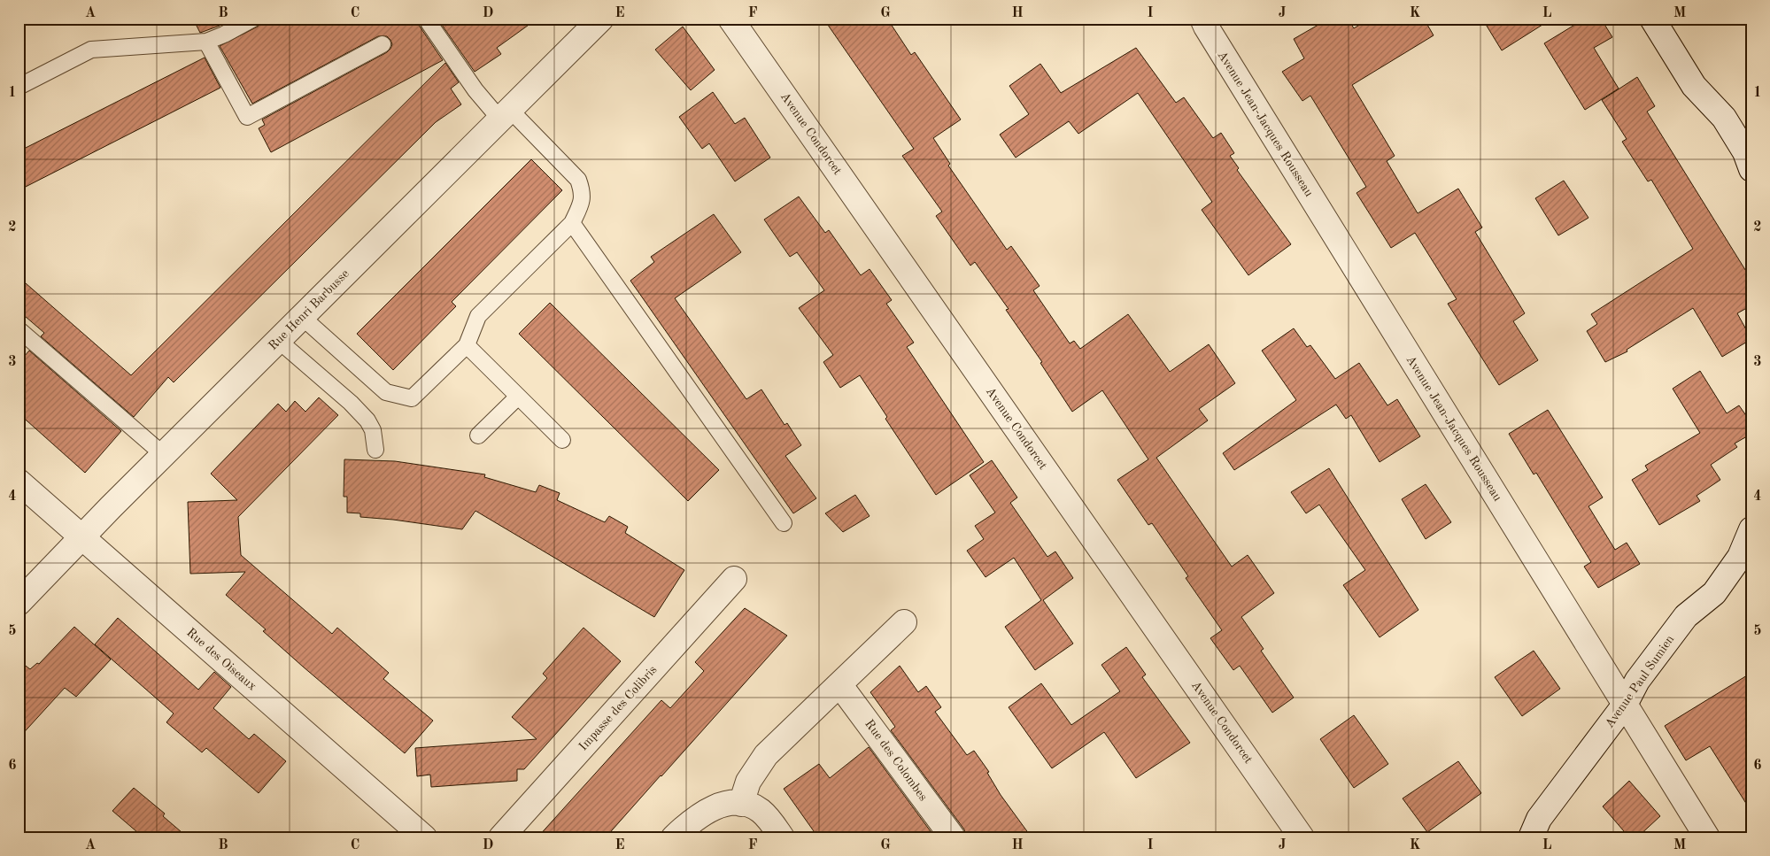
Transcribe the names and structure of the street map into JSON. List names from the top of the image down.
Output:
{
  "streets": {
    "street": [
      "Avenue Jean-Jacques Rousseau",
      "Avenue Condorcet",
      "Rue Henri Barbusse",
      "Rue des Oiseaux",
      "Avenue Paul Sumien",
      "Impasse des Colibris",
      "Rue des Colombes"
    ]
  },
  "crossings": [
    ["Avenue Jean-Jacques Rousseau", "Avenue Paul Sumien"],
    ["Rue Henri Barbusse", "Rue des Oiseaux"]
  ],
  "grid": {
    "columns": [
      "A",
      "B",
      "C",
      "D",
      "E",
      "F",
      "G",
      "H",
      "I",
      "J",
      "K",
      "L",
      "M"
    ],
    "rows": [
      "1",
      "2",
      "3",
      "4",
      "5",
      "6"
    ]
  }
}
